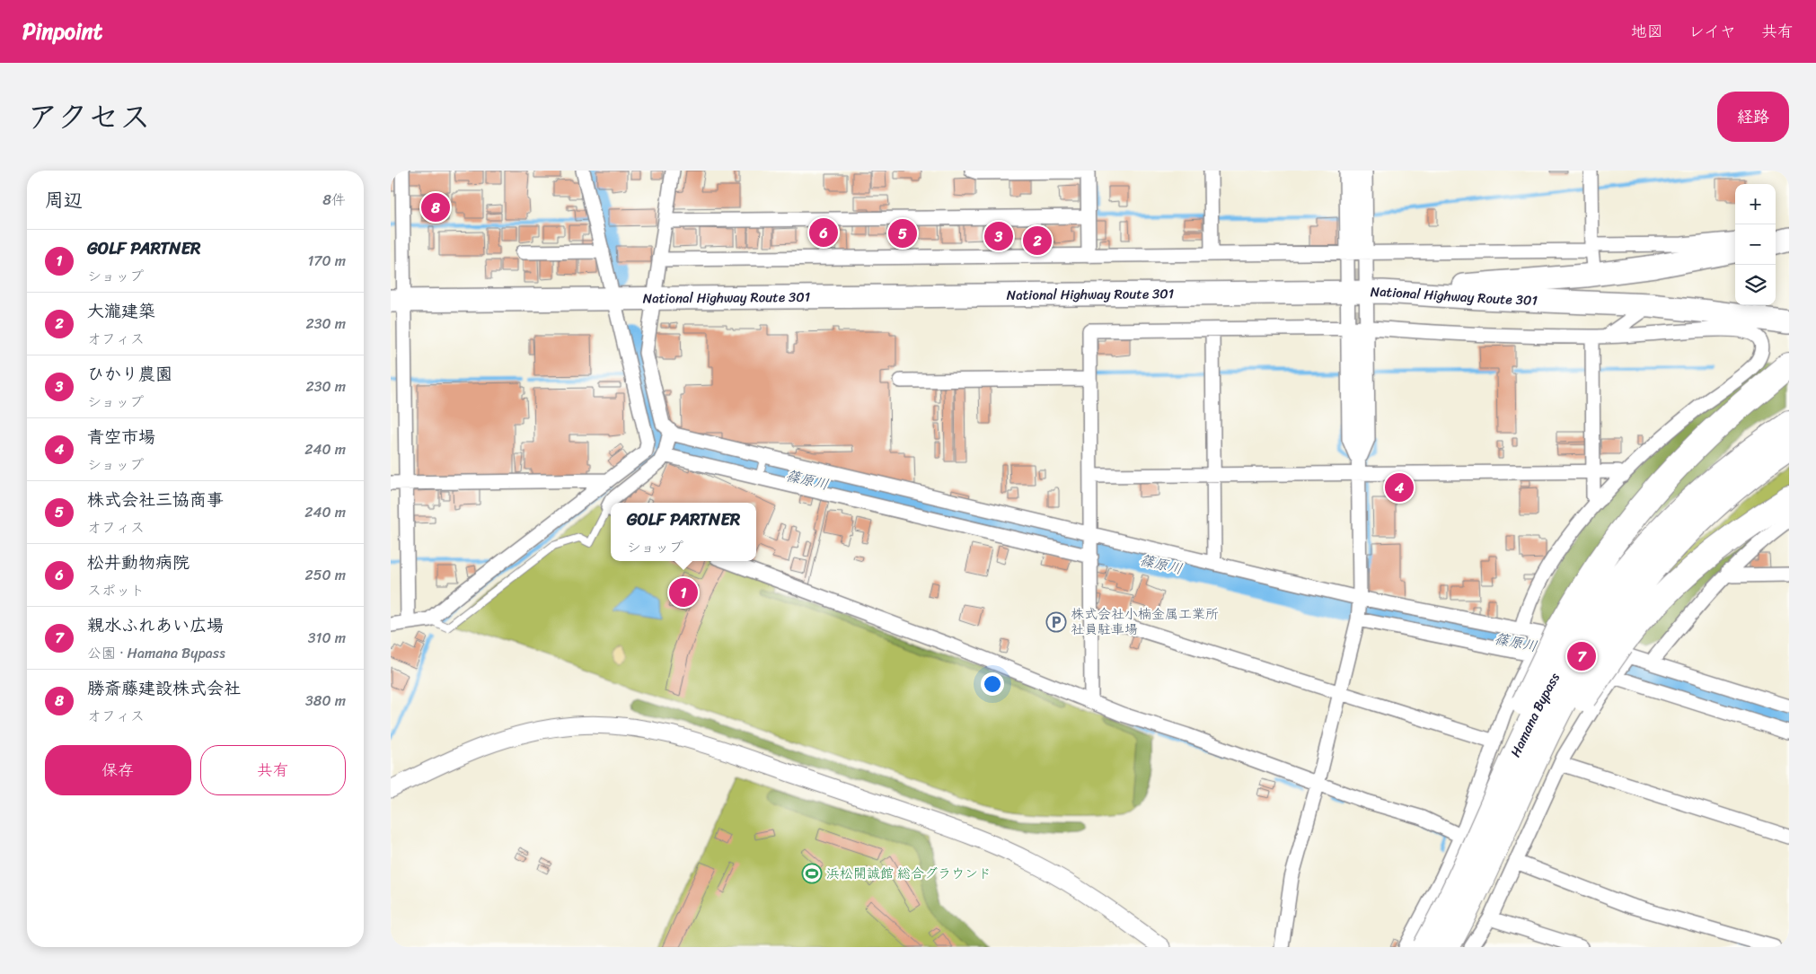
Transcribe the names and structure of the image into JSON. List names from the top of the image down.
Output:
{
  "streets": {
    "highway": ["National Highway Route 301"]
  },
  "water": ["篠原川"],
  "places": {
    "parking": ["株式会社小楠金属工業所 社員駐車場"],
    "sports": ["浜松開誠館 総合グラウンド"]
  },
  "page": {
    "header": "Pinpoint",
    "nav": ["地図", "レイヤ", "共有"],
    "title": "アクセス",
    "buttons": [
      "経路",
      ["保存", "共有"]
    ],
    "heading": ["周辺", "8件"],
    "map_buttons": ["+", "−"],
    "pins": [
      "8",
      "6",
      "5",
      "3",
      "2",
      "4",
      "1",
      "7"
    ],
    "list": [
      {
        "mark": "1",
        "name": "GOLF PARTNER",
        "note": "ショップ",
        "value": "170 m"
      },
      {
        "mark": "2",
        "name": "大瀧建築",
        "note": "オフィス",
        "value": "230 m"
      },
      {
        "mark": "3",
        "name": "ひかり農園",
        "note": "ショップ",
        "value": "230 m"
      },
      {
        "mark": "4",
        "name": "青空市場",
        "note": "ショップ",
        "value": "240 m"
      },
      {
        "mark": "5",
        "name": "株式会社三協商事",
        "note": "オフィス",
        "value": "240 m"
      },
      {
        "mark": "6",
        "name": "松井動物病院",
        "note": "スポット",
        "value": "250 m"
      },
      {
        "mark": "7",
        "name": "親水ふれあい広場",
        "note": "公園 · Hamana Bypass",
        "value": "310 m"
      },
      {
        "mark": "8",
        "name": "勝斎藤建設株式会社",
        "note": "オフィス",
        "value": "380 m"
      }
    ],
    "popup": ["GOLF PARTNER", "ショップ"]
  }
}
